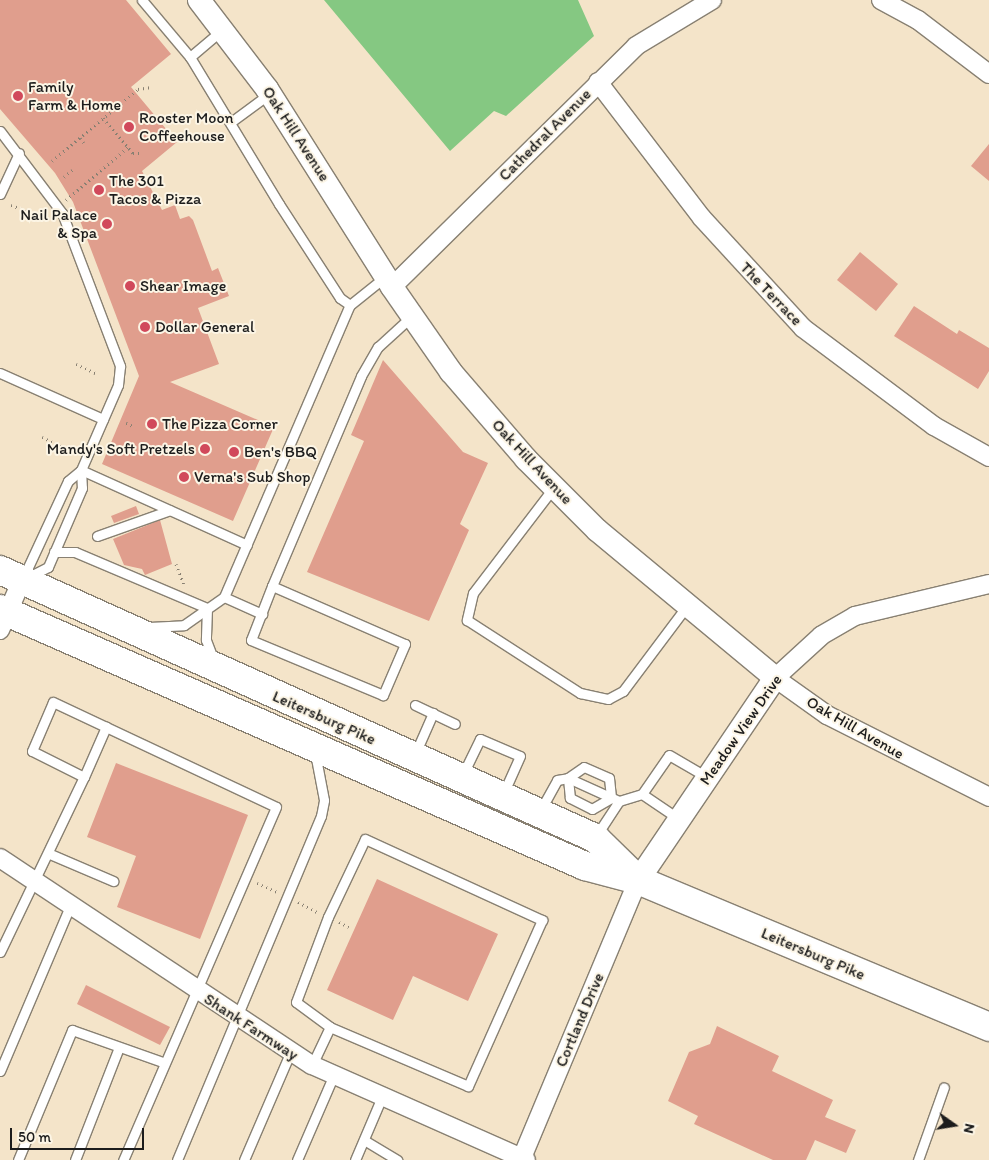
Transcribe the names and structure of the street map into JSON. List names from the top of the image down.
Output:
{
  "streets": {
    "main road": ["Leitersburg Pike"],
    "street": [
      "Oak Hill Avenue",
      "Cathedral Avenue",
      "The Terrace",
      "Meadow View Drive",
      "Cortland Drive",
      "Shank Farmway"
    ]
  },
  "crossings": [
    ["Oak Hill Avenue", "Cathedral Avenue"],
    ["Oak Hill Avenue", "Meadow View Drive"],
    ["Cathedral Avenue", "The Terrace"],
    ["Leitersburg Pike", "Meadow View Drive"],
    ["Leitersburg Pike", "Cortland Drive"],
    ["Meadow View Drive", "Cortland Drive"],
    ["Cortland Drive", "Shank Farmway"]
  ],
  "places": [
    "Family Farm & Home",
    "Rooster Moon Coffeehouse",
    "The 301 Tacos & Pizza",
    "Nail Palace & Spa",
    "Shear Image",
    "Dollar General",
    "The Pizza Corner",
    "Mandy's Soft Pretzels",
    "Ben's BBQ",
    "Verna's Sub Shop"
  ],
  "scale_bar": "50 m",
  "north": "right"
}
